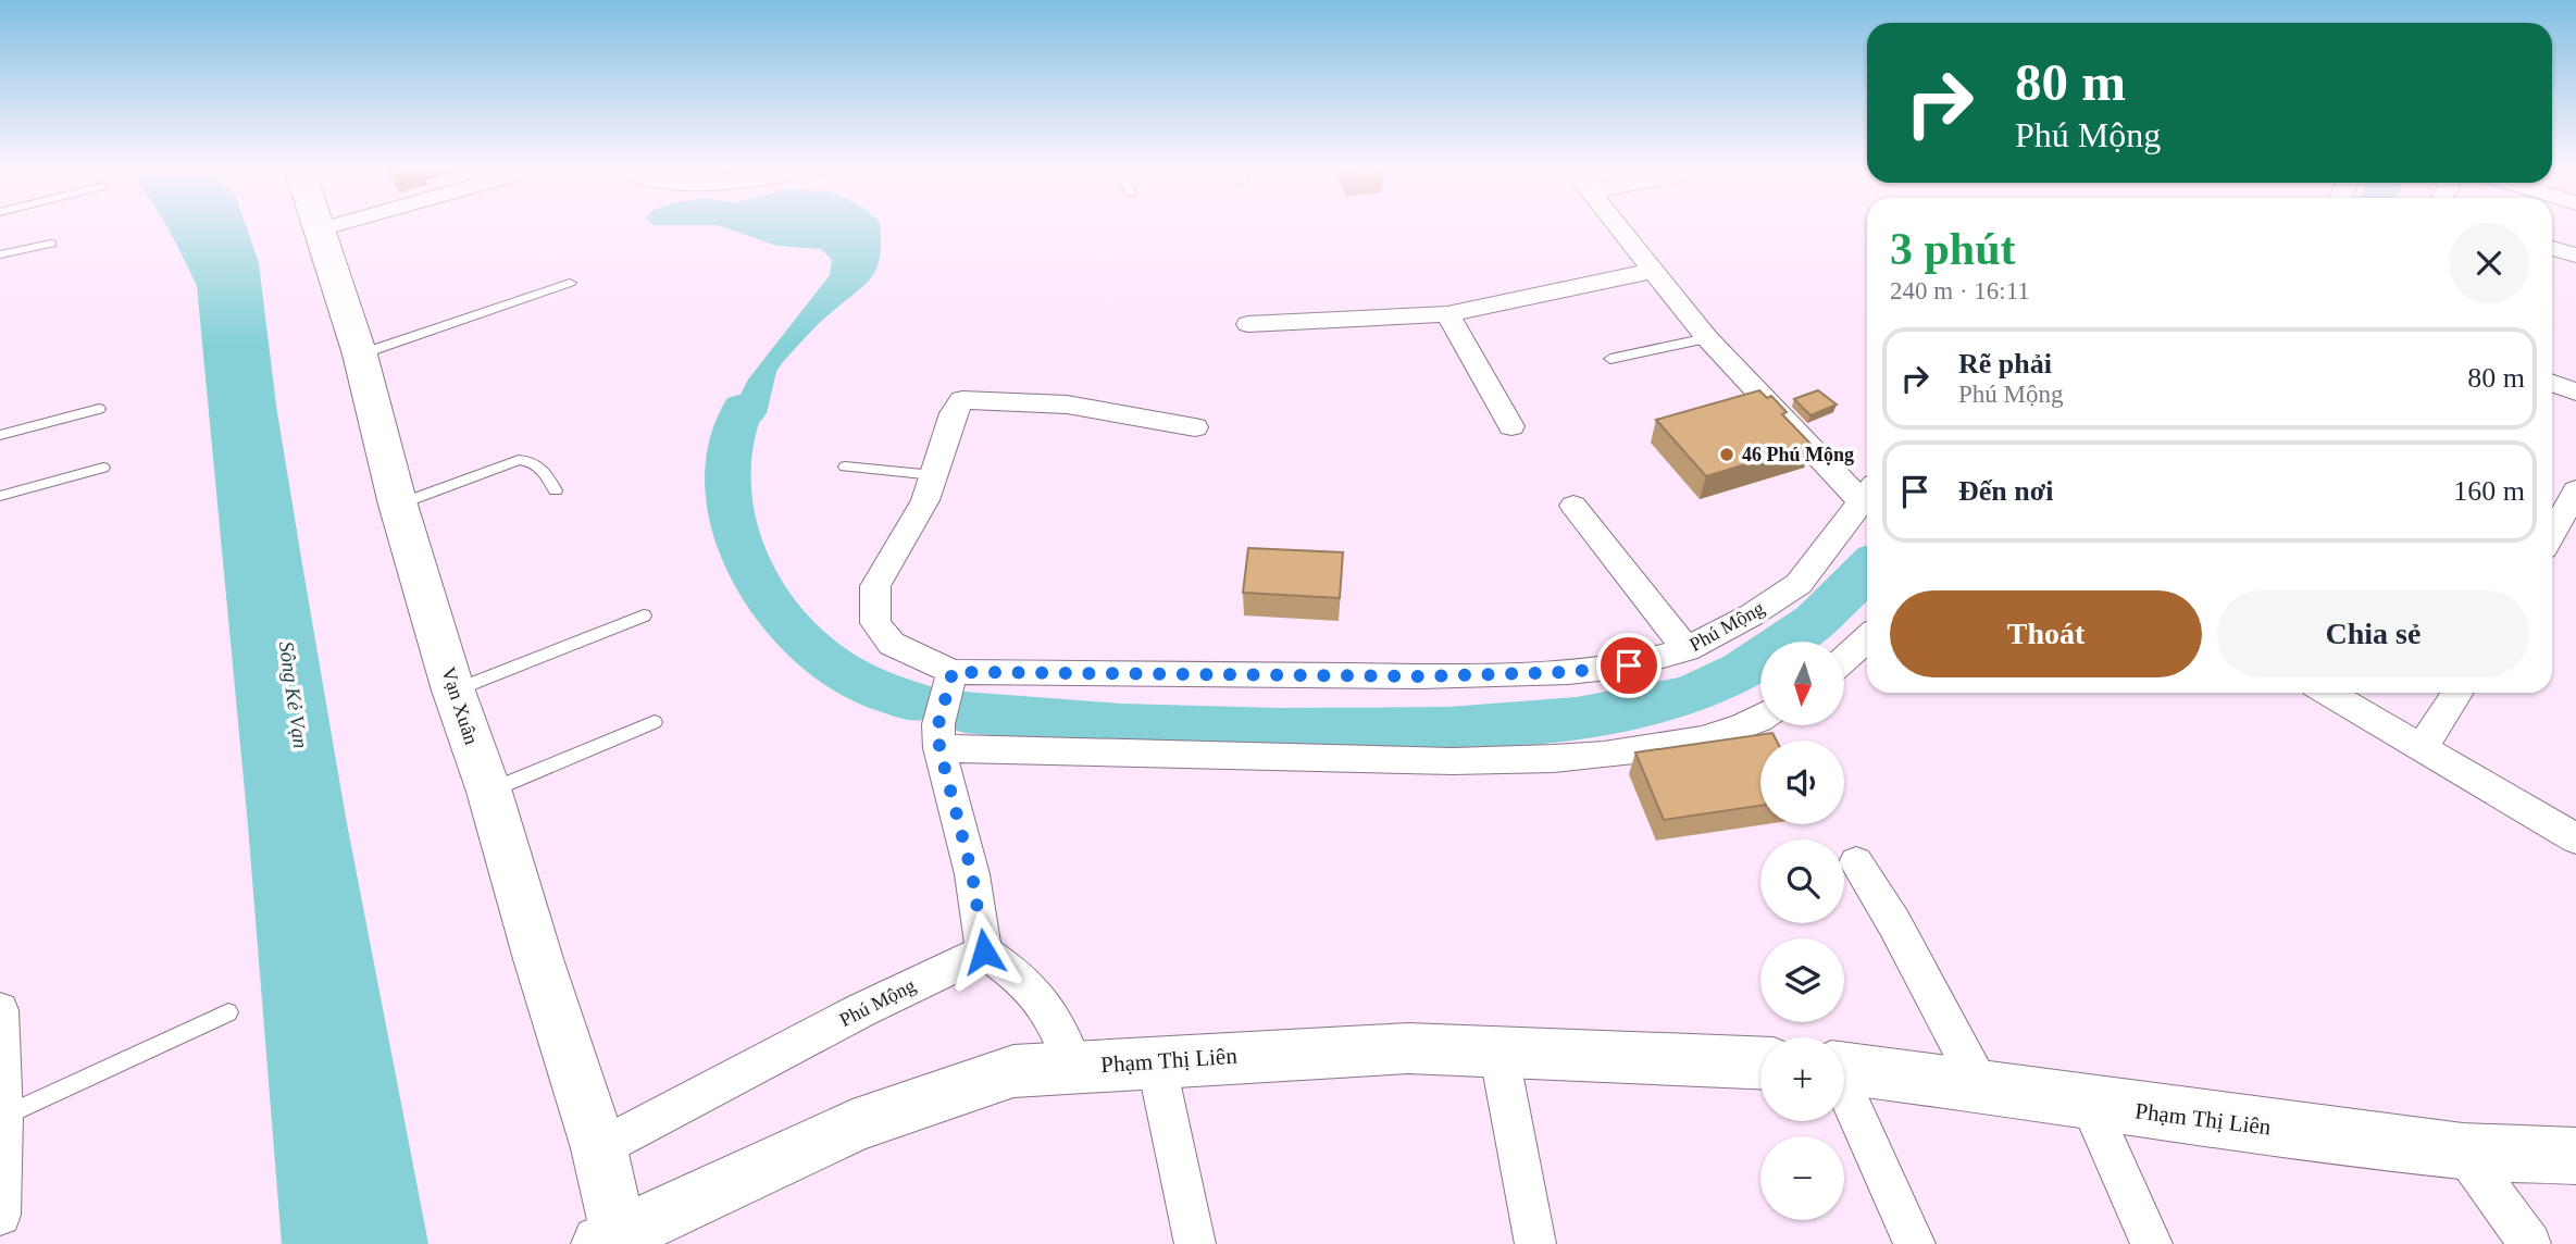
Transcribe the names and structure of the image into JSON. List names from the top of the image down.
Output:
{
  "streets": {
    "street": ["Phú Mộng", "Vạn Xuân", "Phạm Thị Liên"]
  },
  "crossings": [
    ["Phú Mộng", "Vạn Xuân"],
    ["Vạn Xuân", "Phạm Thị Liên"]
  ],
  "water": ["Sông Kẻ Vạn"],
  "places": ["46 Phú Mộng"],
  "north": "bottom",
  "page": {
    "turn": ["80 m", "Phú Mộng"],
    "heading": ["3 phút", "240 m · 16:11"],
    "list": [
      {
        "name": "Rẽ phải",
        "note": "Phú Mộng",
        "value": "80 m"
      },
      {
        "name": "Đến nơi",
        "value": "160 m"
      }
    ],
    "buttons": ["Thoát", "Chia sẻ"],
    "map_buttons": ["+", "−"]
  }
}
